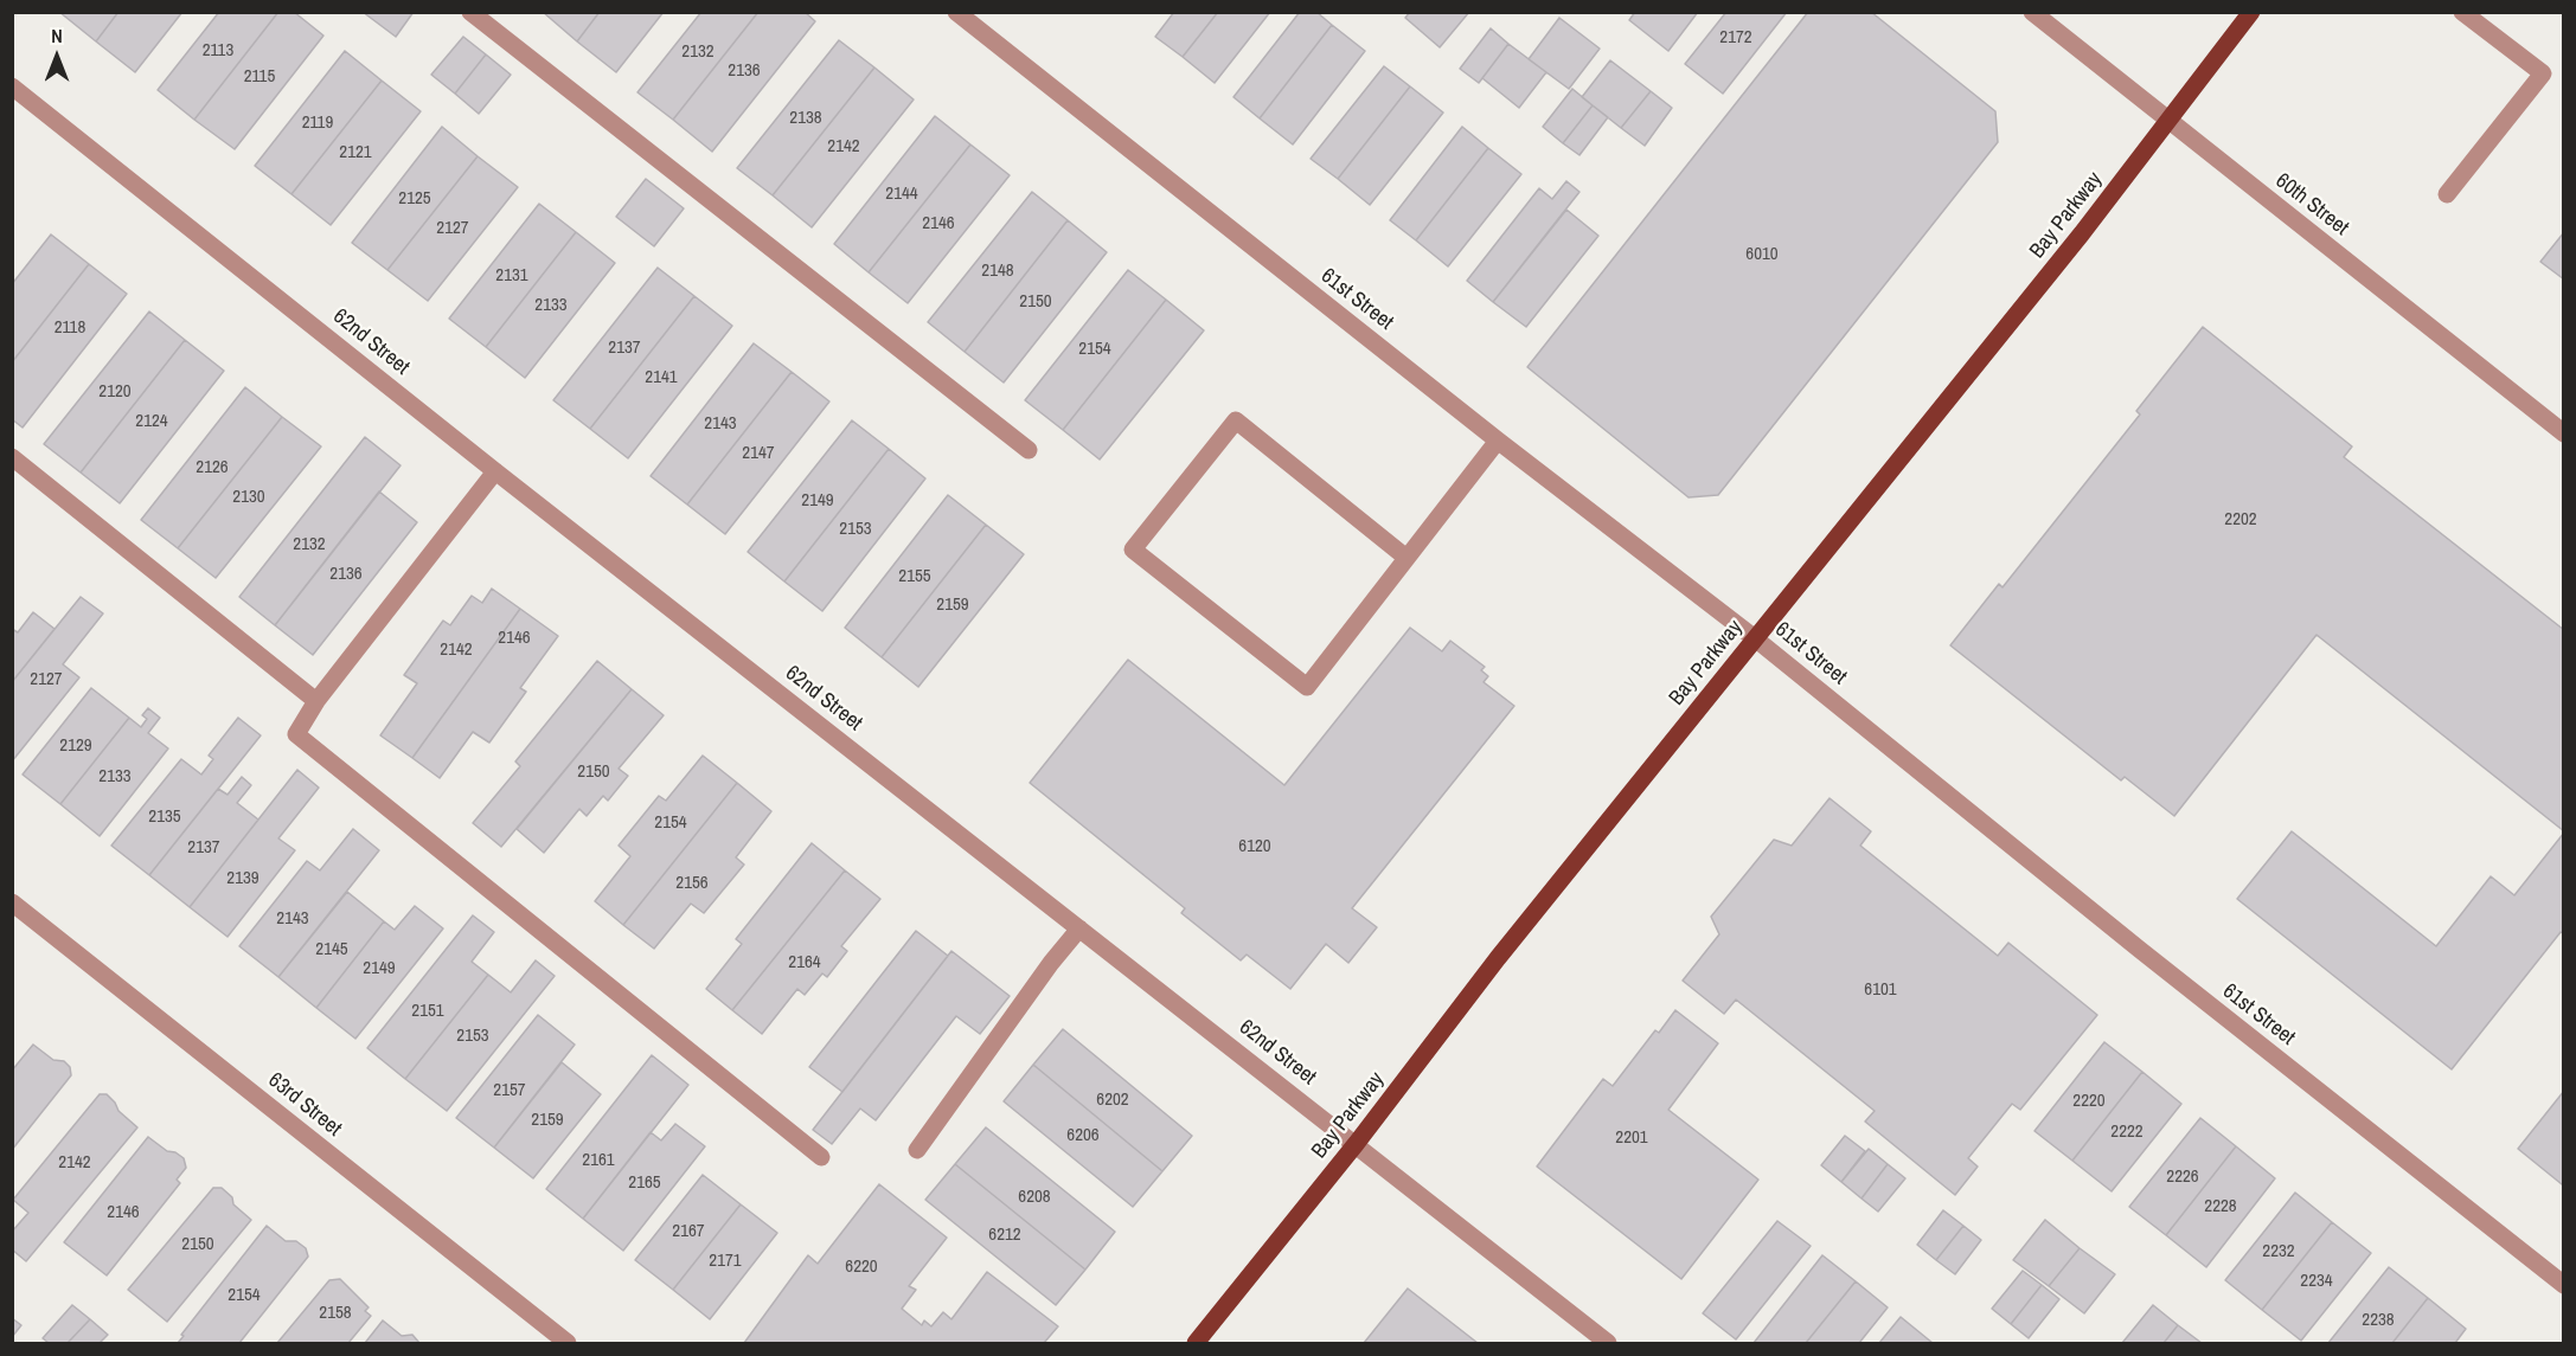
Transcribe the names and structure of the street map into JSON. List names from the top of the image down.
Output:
{
  "streets": {
    "main road": ["Bay Parkway"],
    "street": [
      "60th Street",
      "61st Street",
      "62nd Street",
      "63rd Street"
    ]
  },
  "crossings": [
    ["60th Street", "Bay Parkway"],
    ["Bay Parkway", "61st Street"],
    ["Bay Parkway", "62nd Street"]
  ],
  "house_numbers": [
    "2172",
    "2113",
    "2132",
    "2136",
    "2115",
    "2138",
    "2119",
    "2142",
    "2121",
    "2144",
    "2125",
    "2146",
    "2127",
    "6010",
    "2148",
    "2131",
    "2150",
    "2133",
    "2118",
    "2137",
    "2154",
    "2141",
    "2120",
    "2124",
    "2143",
    "2147",
    "2126",
    "2130",
    "2149",
    "2202",
    "2153",
    "2132",
    "2136",
    "2155",
    "2159",
    "2146",
    "2142",
    "2127",
    "2129",
    "2150",
    "2133",
    "2135",
    "2154",
    "6120",
    "2137",
    "2139",
    "2156",
    "2143",
    "2145",
    "2164",
    "2149",
    "6101",
    "2151",
    "2153",
    "2157",
    "6202",
    "2220",
    "2159",
    "2222",
    "6206",
    "2201",
    "2161",
    "2142",
    "2226",
    "2165",
    "6208",
    "2228",
    "2146",
    "2167",
    "6212",
    "2150",
    "2232",
    "2171",
    "6220",
    "2234",
    "2154",
    "2158",
    "2238"
  ],
  "north": "top"
}
